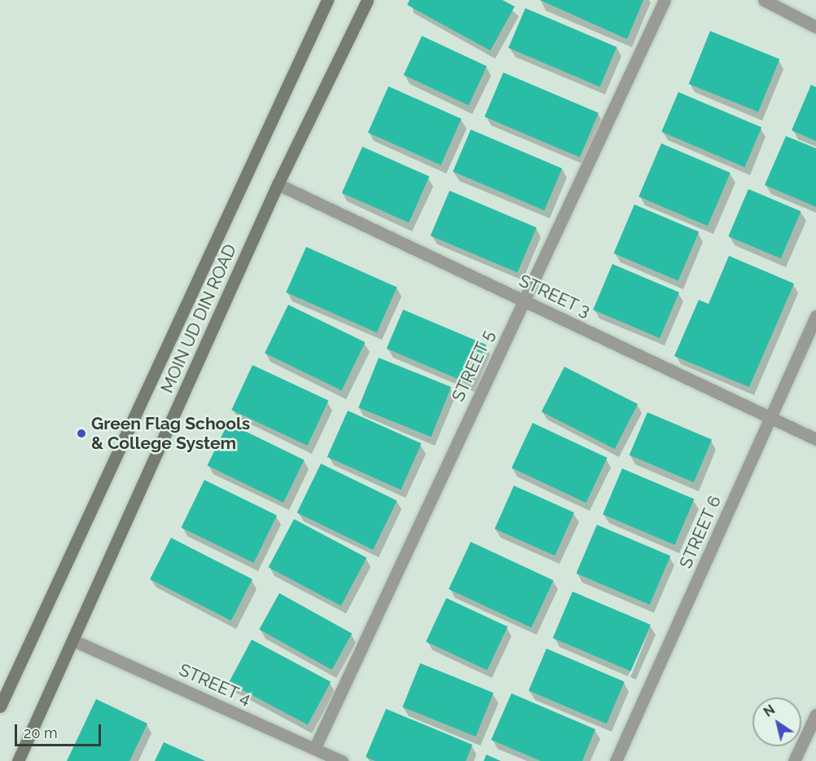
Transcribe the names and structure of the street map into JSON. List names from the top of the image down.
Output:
{
  "streets": {
    "main road": ["MOIN UD DIN ROAD"],
    "street": [
      "STREET 3",
      "STREET 5",
      "STREET 6",
      "STREET 4"
    ]
  },
  "crossings": [
    ["STREET 3", "MOIN UD DIN ROAD"],
    ["STREET 3", "STREET 5"],
    ["STREET 3", "STREET 6"],
    ["MOIN UD DIN ROAD", "STREET 4"],
    ["STREET 5", "STREET 4"]
  ],
  "places": ["Green Flag Schools & College System"],
  "scale_bar": "20 m",
  "north": "top left"
}
